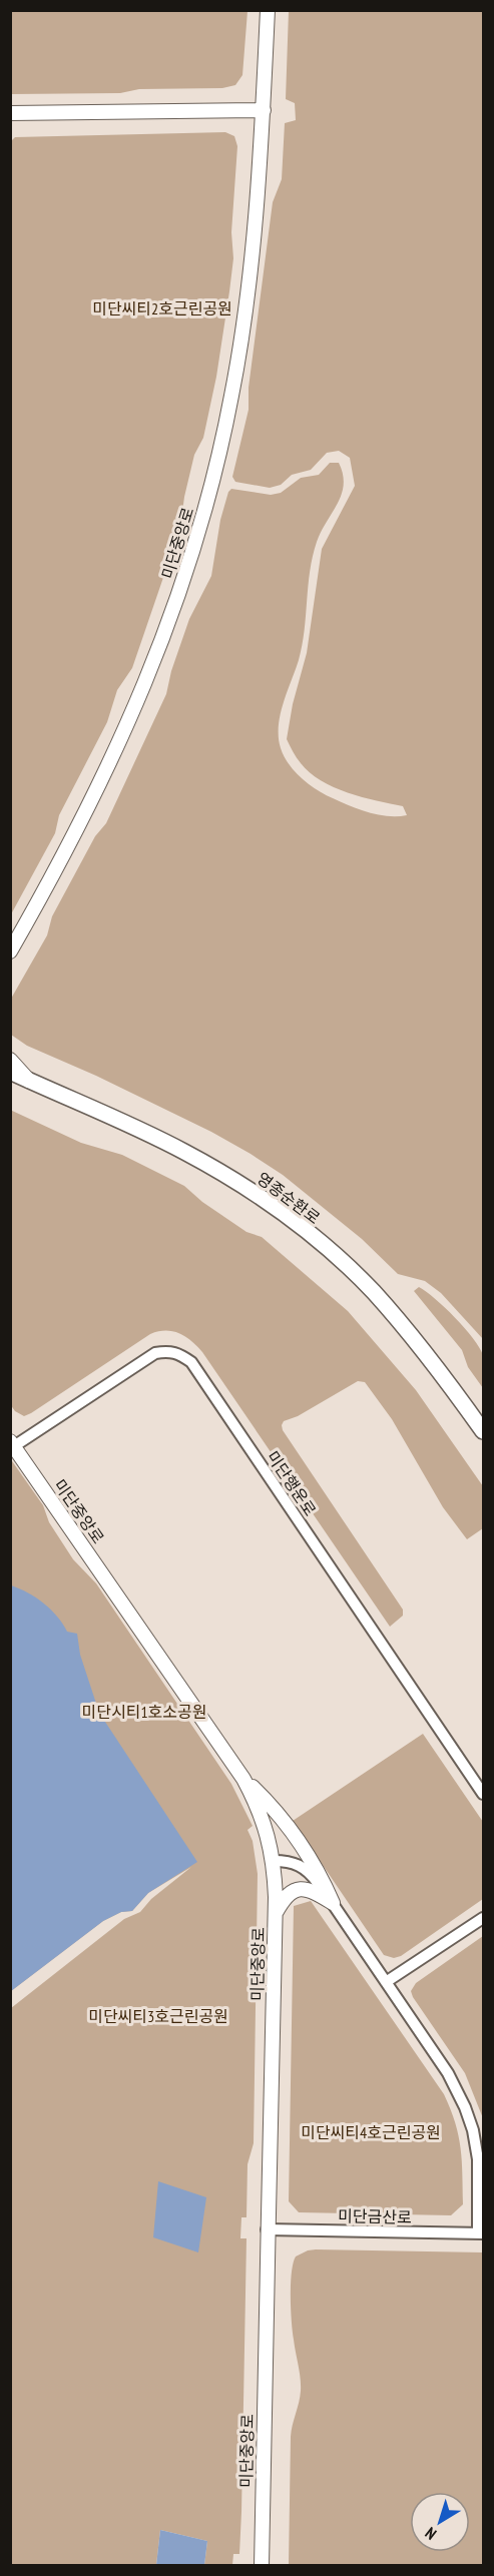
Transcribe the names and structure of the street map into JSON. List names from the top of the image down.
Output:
{
  "streets": {
    "main road": ["영종순환로"],
    "street": ["미단중앙로", "미단행운로", "미단금산로"]
  },
  "crossings": [
    ["미단중앙로", "미단행운로"],
    ["미단중앙로", "미단금산로"]
  ],
  "parks": [
    "미단씨티2호근린공원",
    "미단시티1호소공원",
    "미단씨티3호근린공원",
    "미단씨티4호근린공원"
  ],
  "north": "bottom left"
}
